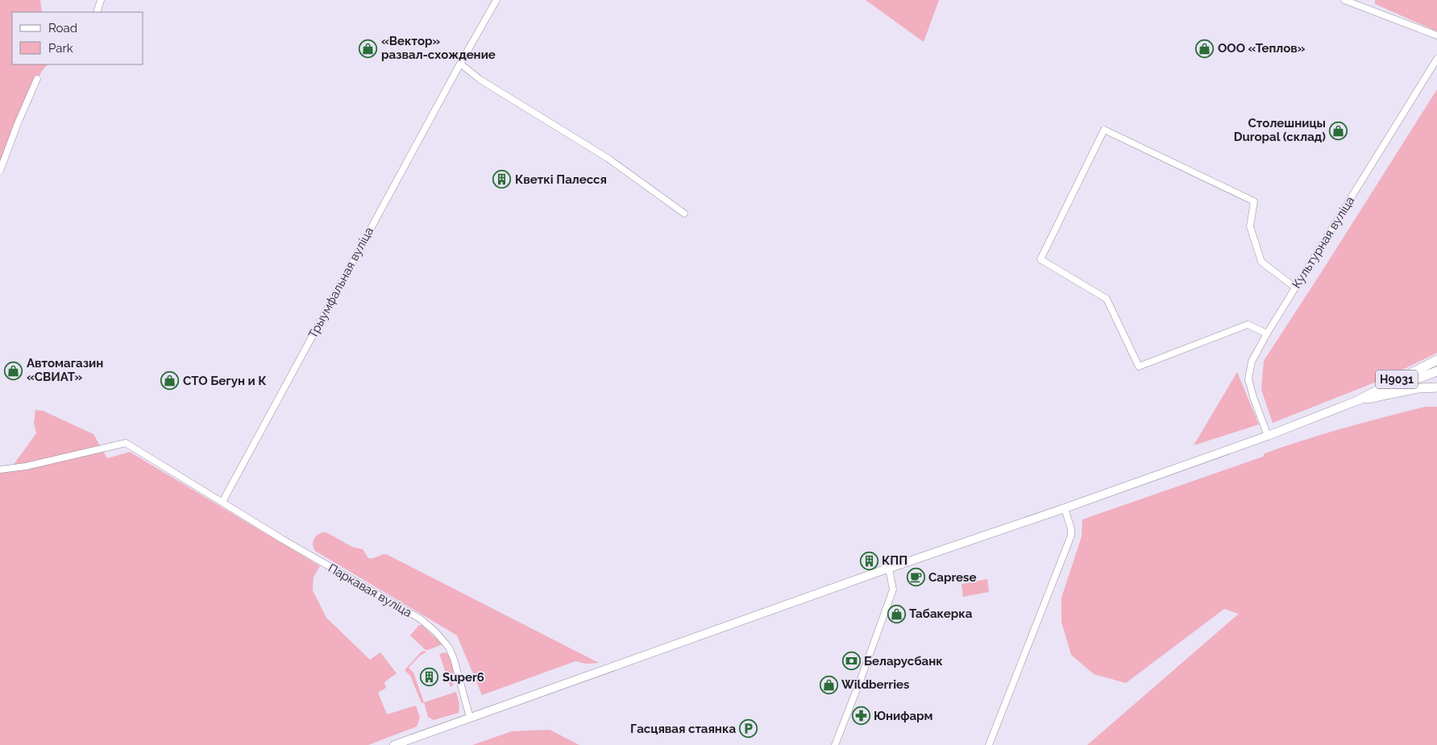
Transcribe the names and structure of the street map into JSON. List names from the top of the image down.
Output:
{
  "streets": {
    "highway": ["Н9031"],
    "street": ["Культурная вуліца", "Трыумфальная вуліца", "Паркавая вуліца"]
  },
  "crossings": [
    ["Культурная вуліца", "Н9031"],
    ["Трыумфальная вуліца", "Паркавая вуліца"],
    ["Н9031", "Паркавая вуліца"]
  ],
  "places": {
    "shop": [
      "«Вектор» развал-схождение",
      "ООО «Теплов»",
      "Столешницы Duropal (склад)",
      "Автомагазин «СВИАТ»",
      "СТО Бегун и К",
      "Табакерка",
      "Wildberries"
    ],
    "building": ["Кветкі Палесся", "КПП", "Super6"],
    "cafe": ["Caprese"],
    "bank": ["Беларусбанк"],
    "pharmacy": ["Юнифарм"],
    "parking": ["Гасцявая стаянка"]
  },
  "legend": ["Road", "Park"]
}
